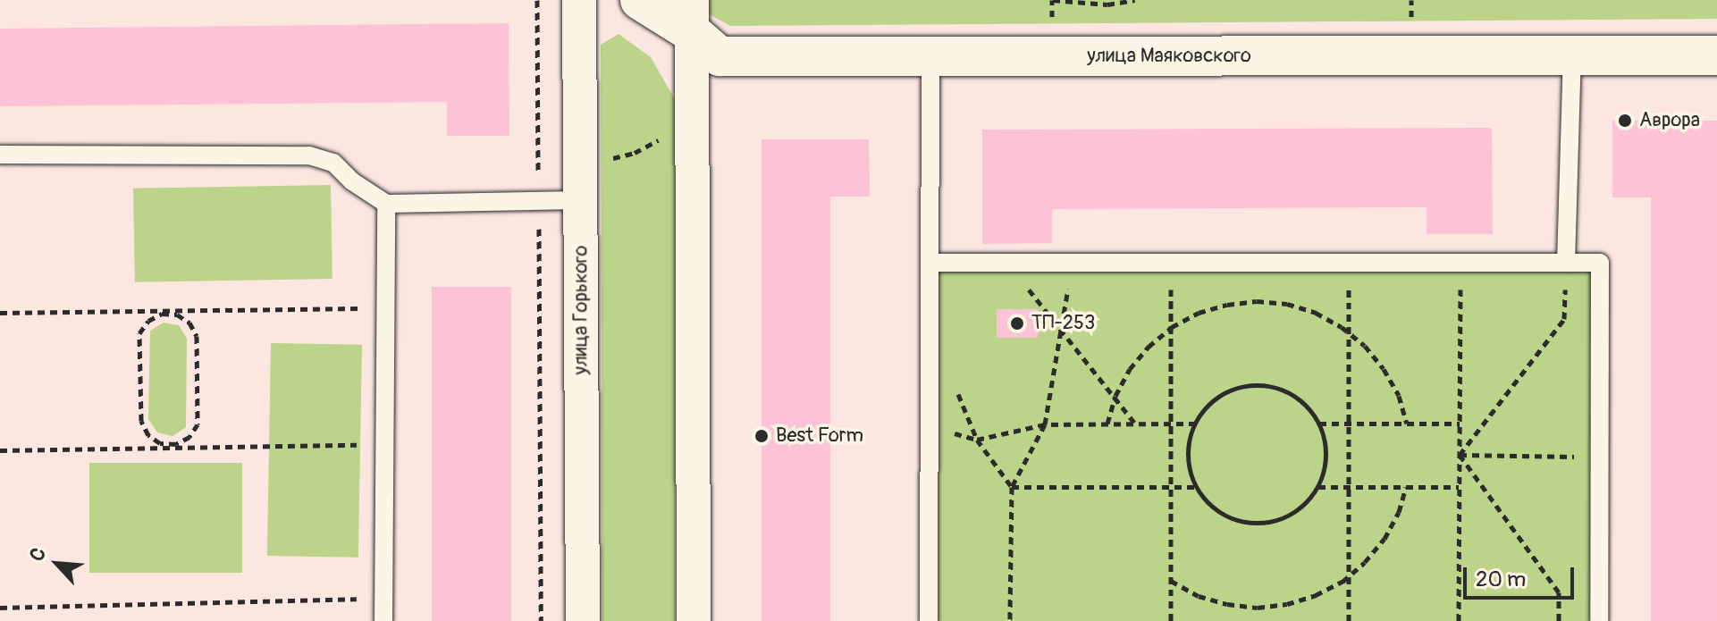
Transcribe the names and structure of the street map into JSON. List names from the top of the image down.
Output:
{
  "streets": {
    "street": ["улица Маяковского", "улица Горького"]
  },
  "places": ["Аврора", "ТП-253", "Best Form"],
  "scale_bar": "20 m",
  "north": "top left"
}
